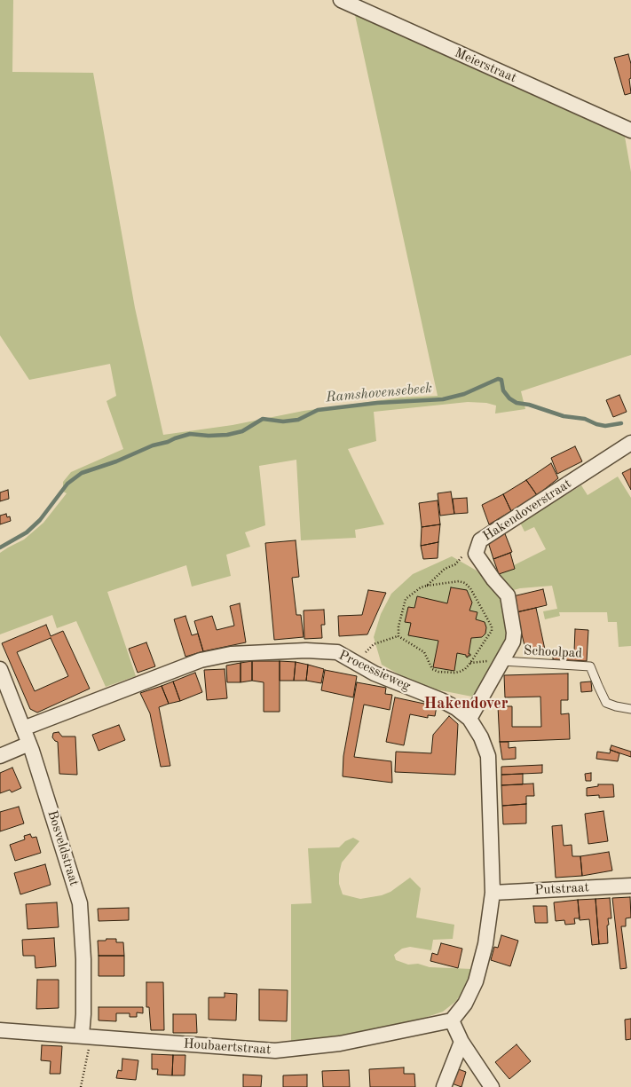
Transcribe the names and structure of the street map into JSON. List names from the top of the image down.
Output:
{
  "streets": {
    "street": [
      "Meierstraat",
      "Hakendoverstraat",
      "Processieweg",
      "Bosveldstraat",
      "Putstraat",
      "Houbaertstraat"
    ],
    "lane": ["Schoolpad"]
  },
  "crossings": [
    ["Hakendoverstraat", "Schoolpad"],
    ["Hakendoverstraat", "Processieweg"],
    ["Processieweg", "Bosveldstraat"],
    ["Processieweg", "Putstraat"],
    ["Processieweg", "Houbaertstraat"],
    ["Bosveldstraat", "Houbaertstraat"]
  ],
  "districts": ["Hakendover"],
  "water": ["Ramshovensebeek"]
}
